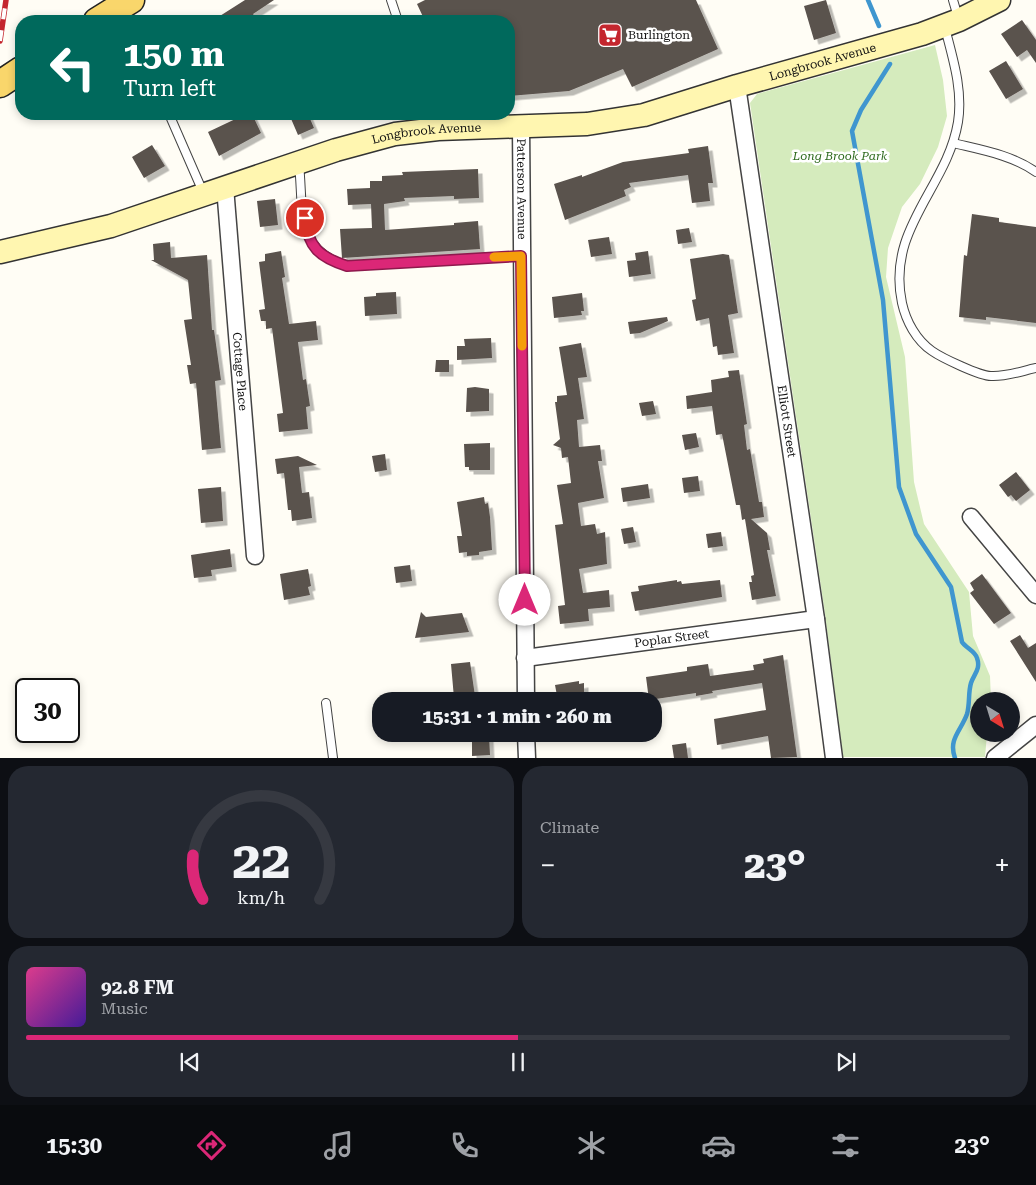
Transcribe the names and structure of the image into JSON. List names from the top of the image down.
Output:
{
  "streets": {
    "street": [
      "Longbrook Avenue",
      "Patterson Avenue",
      "Cottage Place",
      "Elliott Street",
      "Poplar Street"
    ]
  },
  "crossings": [
    ["Longbrook Avenue", "Patterson Avenue"],
    ["Longbrook Avenue", "Cottage Place"],
    ["Longbrook Avenue", "Elliott Street"],
    ["Patterson Avenue", "Poplar Street"],
    ["Elliott Street", "Poplar Street"]
  ],
  "parks": ["Long Brook Park"],
  "places": {
    "supermarket": ["Burlington"]
  },
  "north": "bottom right",
  "page": {
    "turn": ["150 m", "Turn left"],
    "limit": "30",
    "trip": "15:31 · 1 min · 260 m",
    "tile": "Climate",
    "heat": ["−", "23°", "+"],
    "song": ["92.8 FM", "Music"],
    "tabs": ["15:30", "23°"],
    "gauge": ["22", "km/h"]
  }
}
